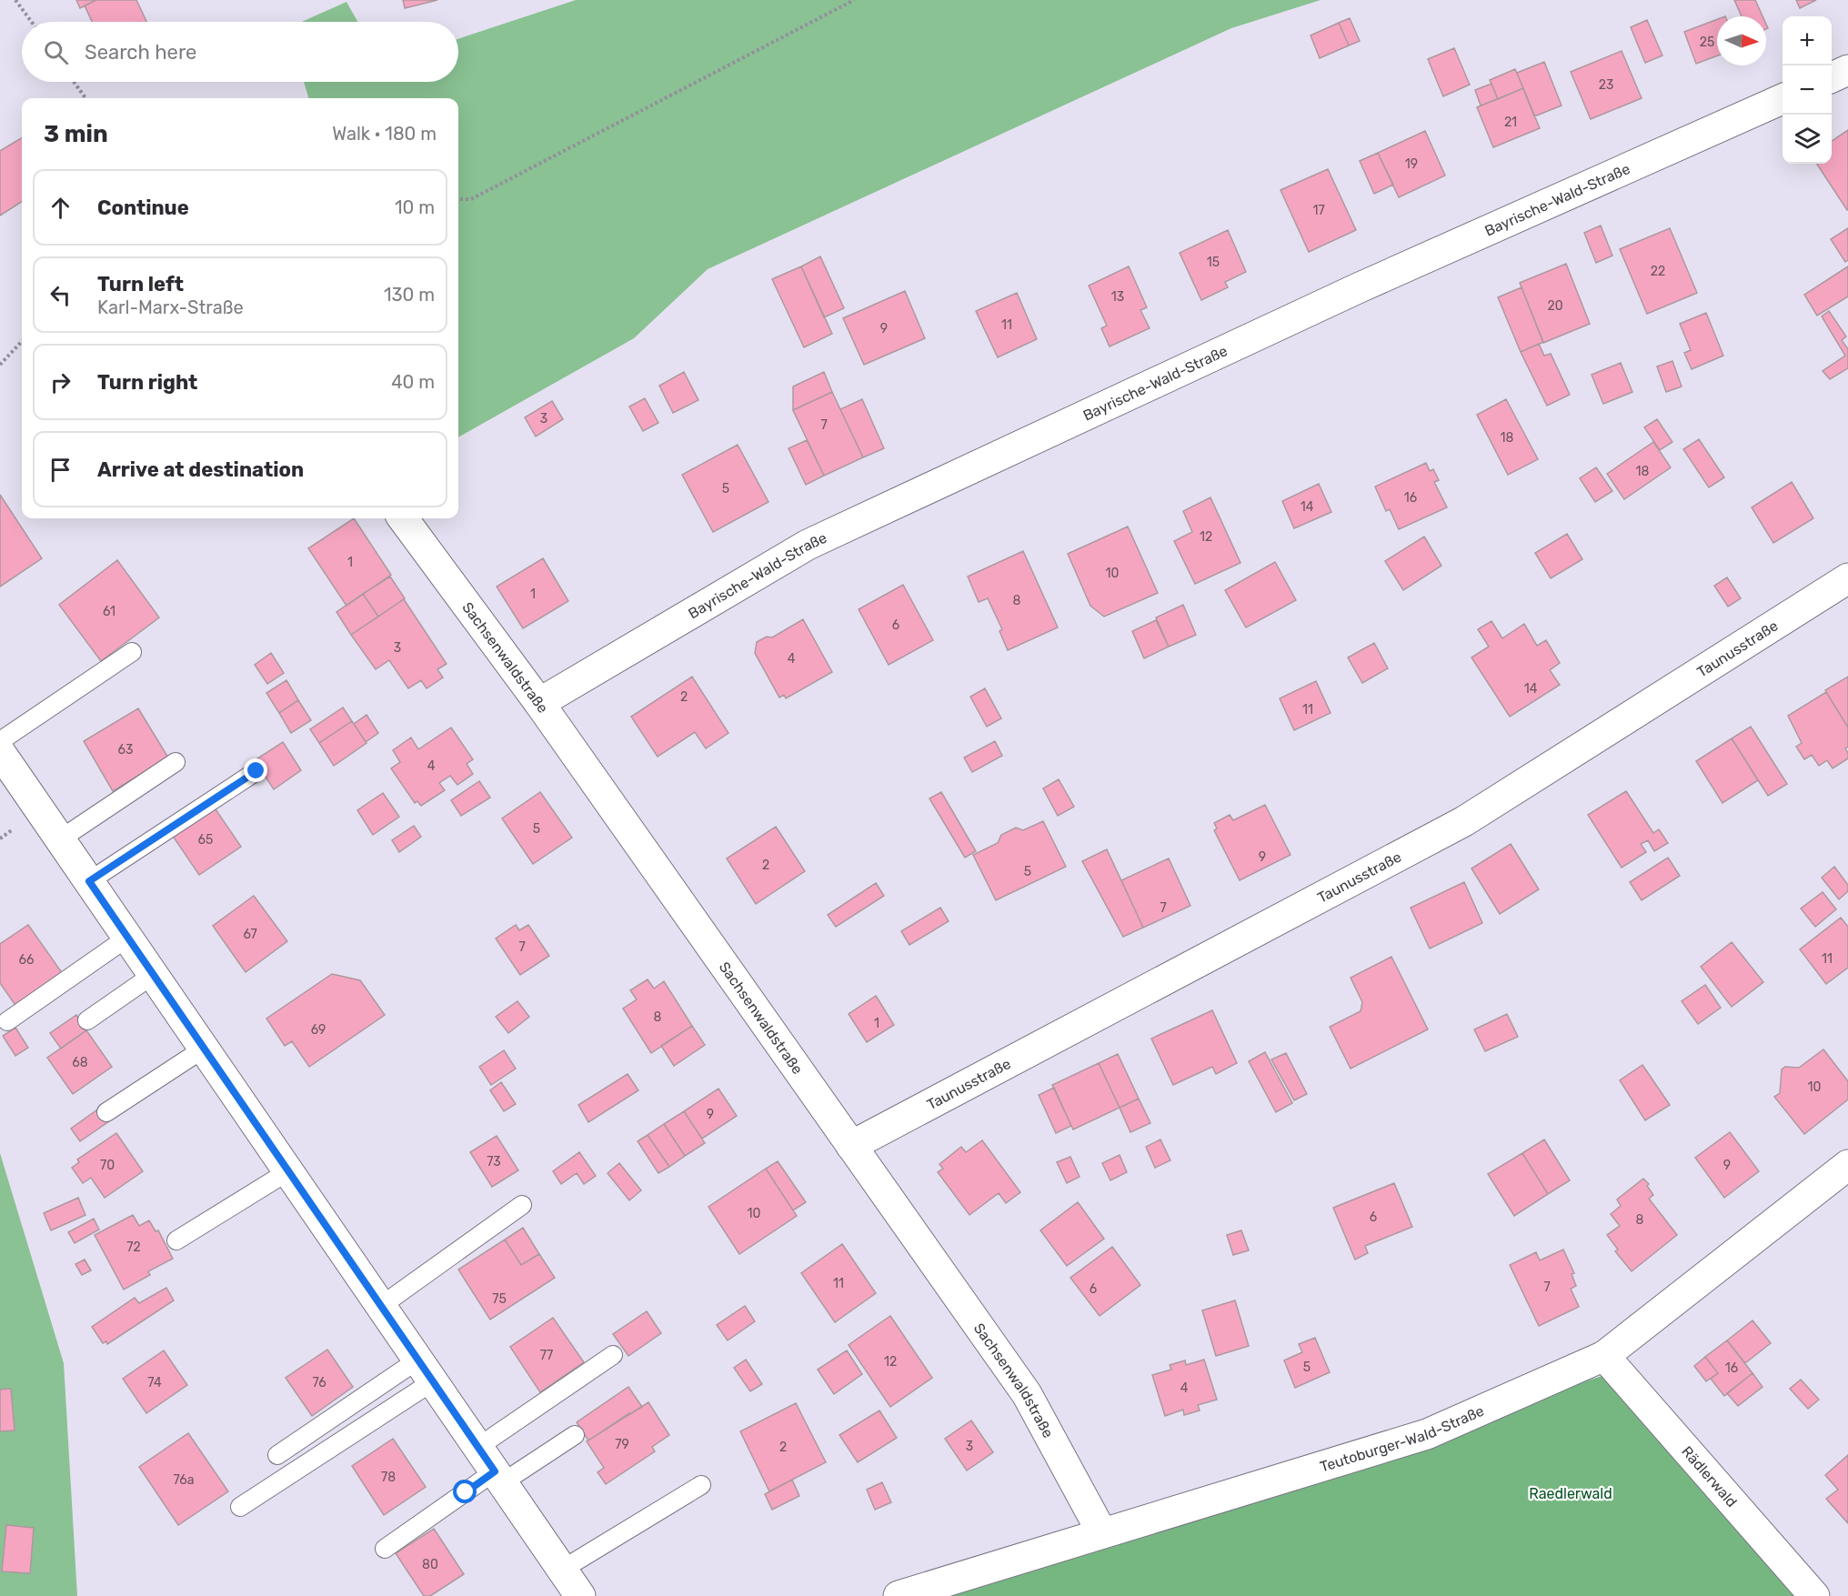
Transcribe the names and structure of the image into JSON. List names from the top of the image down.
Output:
{
  "streets": {
    "street": [
      "Bayrische-Wald-Straße",
      "Taunusstraße",
      "Sachsenwaldstraße",
      "Teutoburger-Wald-Straße",
      "Rädlerwald"
    ]
  },
  "crossings": [
    ["Bayrische-Wald-Straße", "Sachsenwaldstraße"],
    ["Taunusstraße", "Sachsenwaldstraße"],
    ["Sachsenwaldstraße", "Teutoburger-Wald-Straße"],
    ["Teutoburger-Wald-Straße", "Rädlerwald"]
  ],
  "parks": ["Raedlerwald"],
  "house_numbers": [
    "25",
    "23",
    "21",
    "19",
    "17",
    "15",
    "22",
    "13",
    "20",
    "11",
    "9",
    "3",
    "7",
    "18",
    "18",
    "5",
    "16",
    "14",
    "12",
    "1",
    "10",
    "1",
    "8",
    "61",
    "6",
    "3",
    "4",
    "14",
    "2",
    "11",
    "63",
    "4",
    "5",
    "65",
    "9",
    "2",
    "5",
    "7",
    "67",
    "7",
    "11",
    "66",
    "8",
    "1",
    "69",
    "68",
    "10",
    "9",
    "73",
    "70",
    "9",
    "10",
    "6",
    "8",
    "72",
    "11",
    "7",
    "6",
    "75",
    "77",
    "12",
    "5",
    "16",
    "74",
    "76",
    "4",
    "79",
    "3",
    "2",
    "78",
    "76a",
    "80"
  ],
  "north": "right",
  "page": {
    "map_buttons": ["+", "−"],
    "search": "Search here",
    "heading": ["3 min", "Walk · 180 m"],
    "list": [
      ["Continue", "10 m"],
      ["Turn left", "Karl-Marx-Straße", "130 m"],
      ["Turn right", "40 m"],
      "Arrive at destination"
    ]
  }
}
